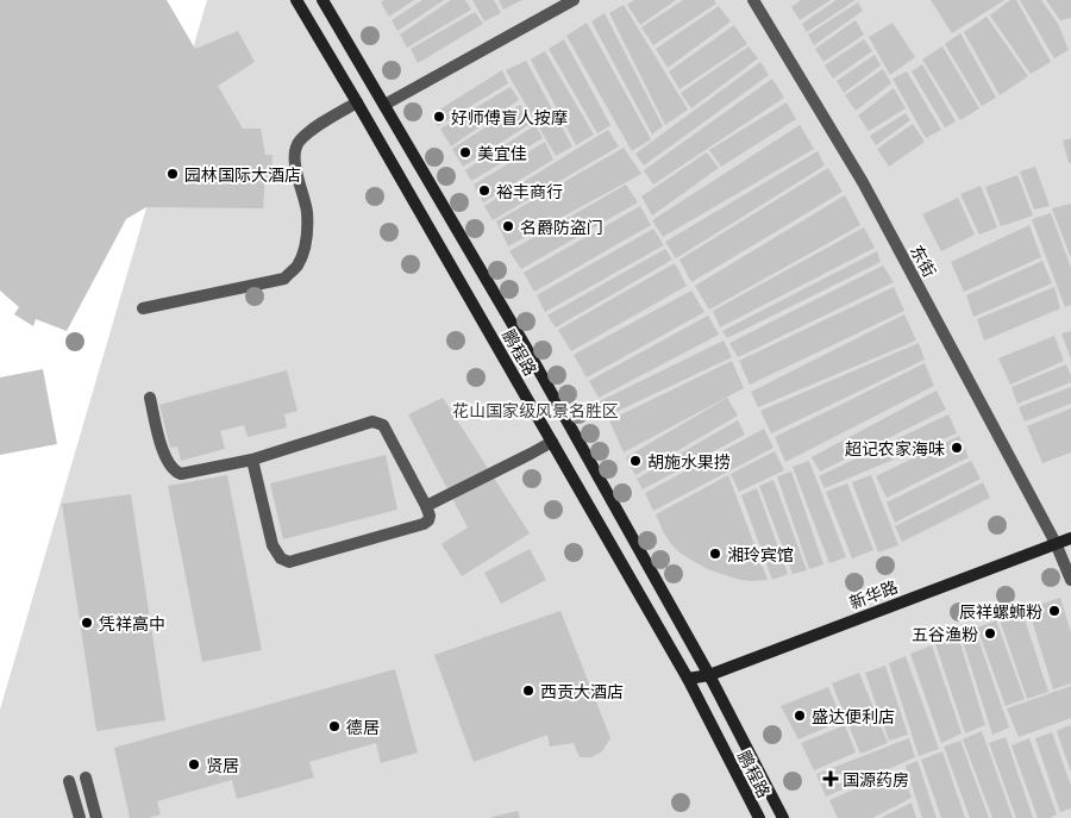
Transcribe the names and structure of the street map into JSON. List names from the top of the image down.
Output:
{
  "streets": {
    "main road": ["鹏程路", "新华路"],
    "street": ["东街"]
  },
  "crossings": [
    ["东街", "新华路"],
    ["鹏程路", "新华路"]
  ],
  "parks": ["花山国家级风景名胜区"],
  "places": {
    "other": [
      "好师傅盲人按摩",
      "美宜佳",
      "园林国际大酒店",
      "裕丰商行",
      "名爵防盗门",
      "超记农家海味",
      "胡施水果捞",
      "湘玲宾馆",
      "辰祥螺蛳粉",
      "凭祥高中",
      "五谷渔粉",
      "西贡大酒店",
      "盛达便利店",
      "德居",
      "贤居"
    ],
    "health": ["国源药房"]
  }
}
